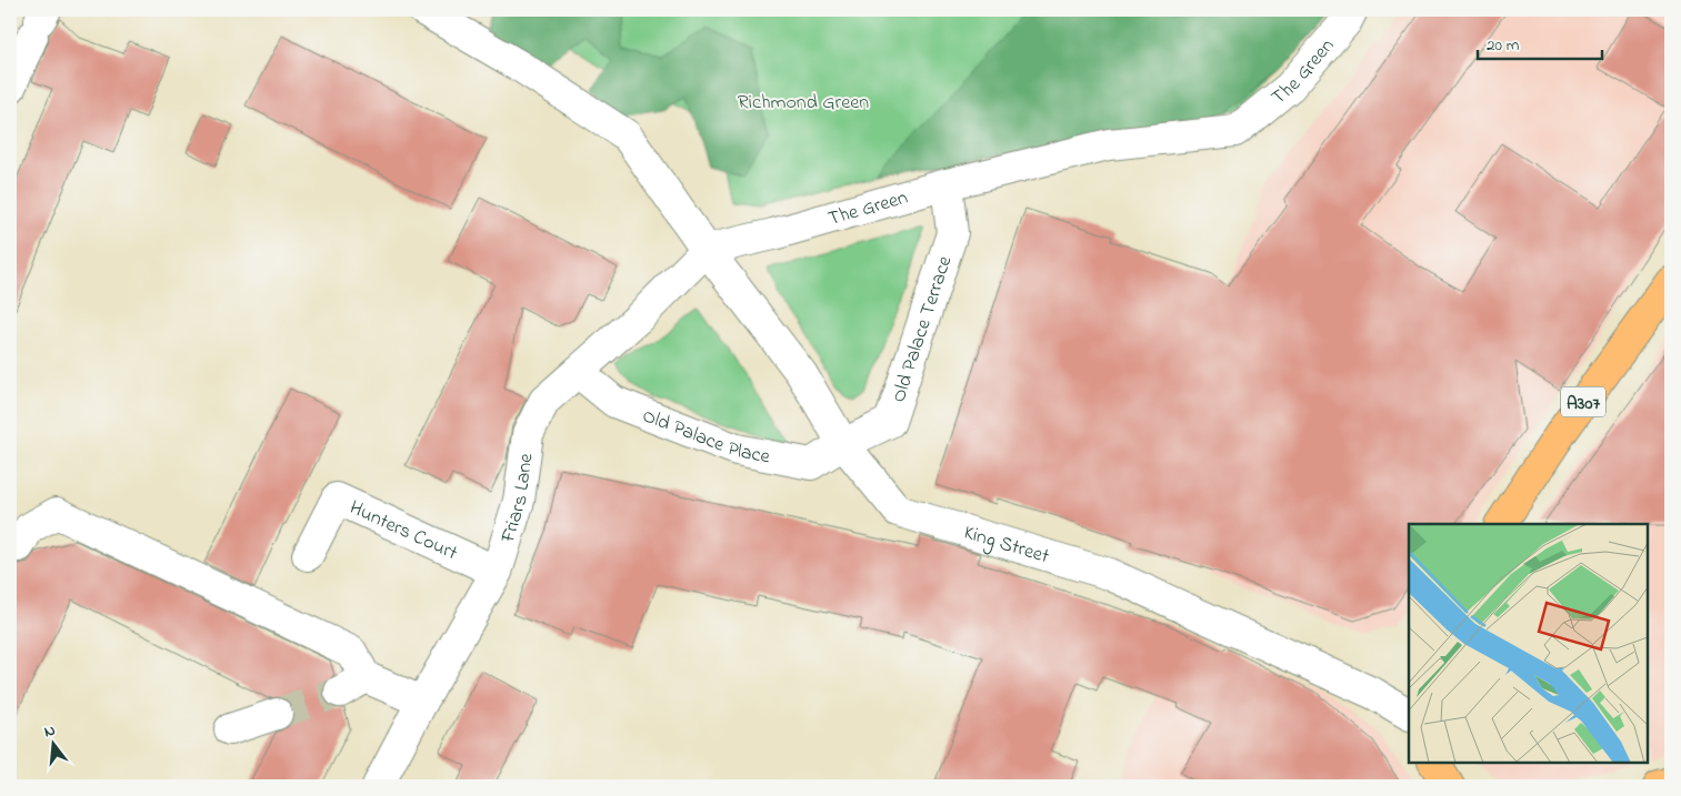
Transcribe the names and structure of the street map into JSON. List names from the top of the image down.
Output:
{
  "streets": {
    "main road": ["A307"],
    "street": [
      "The Green",
      "Old Palace Terrace",
      "Old Palace Place",
      "Friars Lane",
      "Hunters Court",
      "King Street"
    ]
  },
  "crossings": [
    ["The Green", "Old Palace Terrace"],
    ["The Green", "Friars Lane"],
    ["The Green", "King Street"],
    ["Old Palace Terrace", "Old Palace Place"],
    ["Old Palace Terrace", "King Street"],
    ["Old Palace Place", "Friars Lane"],
    ["Old Palace Place", "King Street"],
    ["Friars Lane", "Hunters Court"],
    ["Friars Lane", "King Street"]
  ],
  "parks": ["Richmond Green"],
  "scale_bar": "20 m",
  "north": "top"
}
